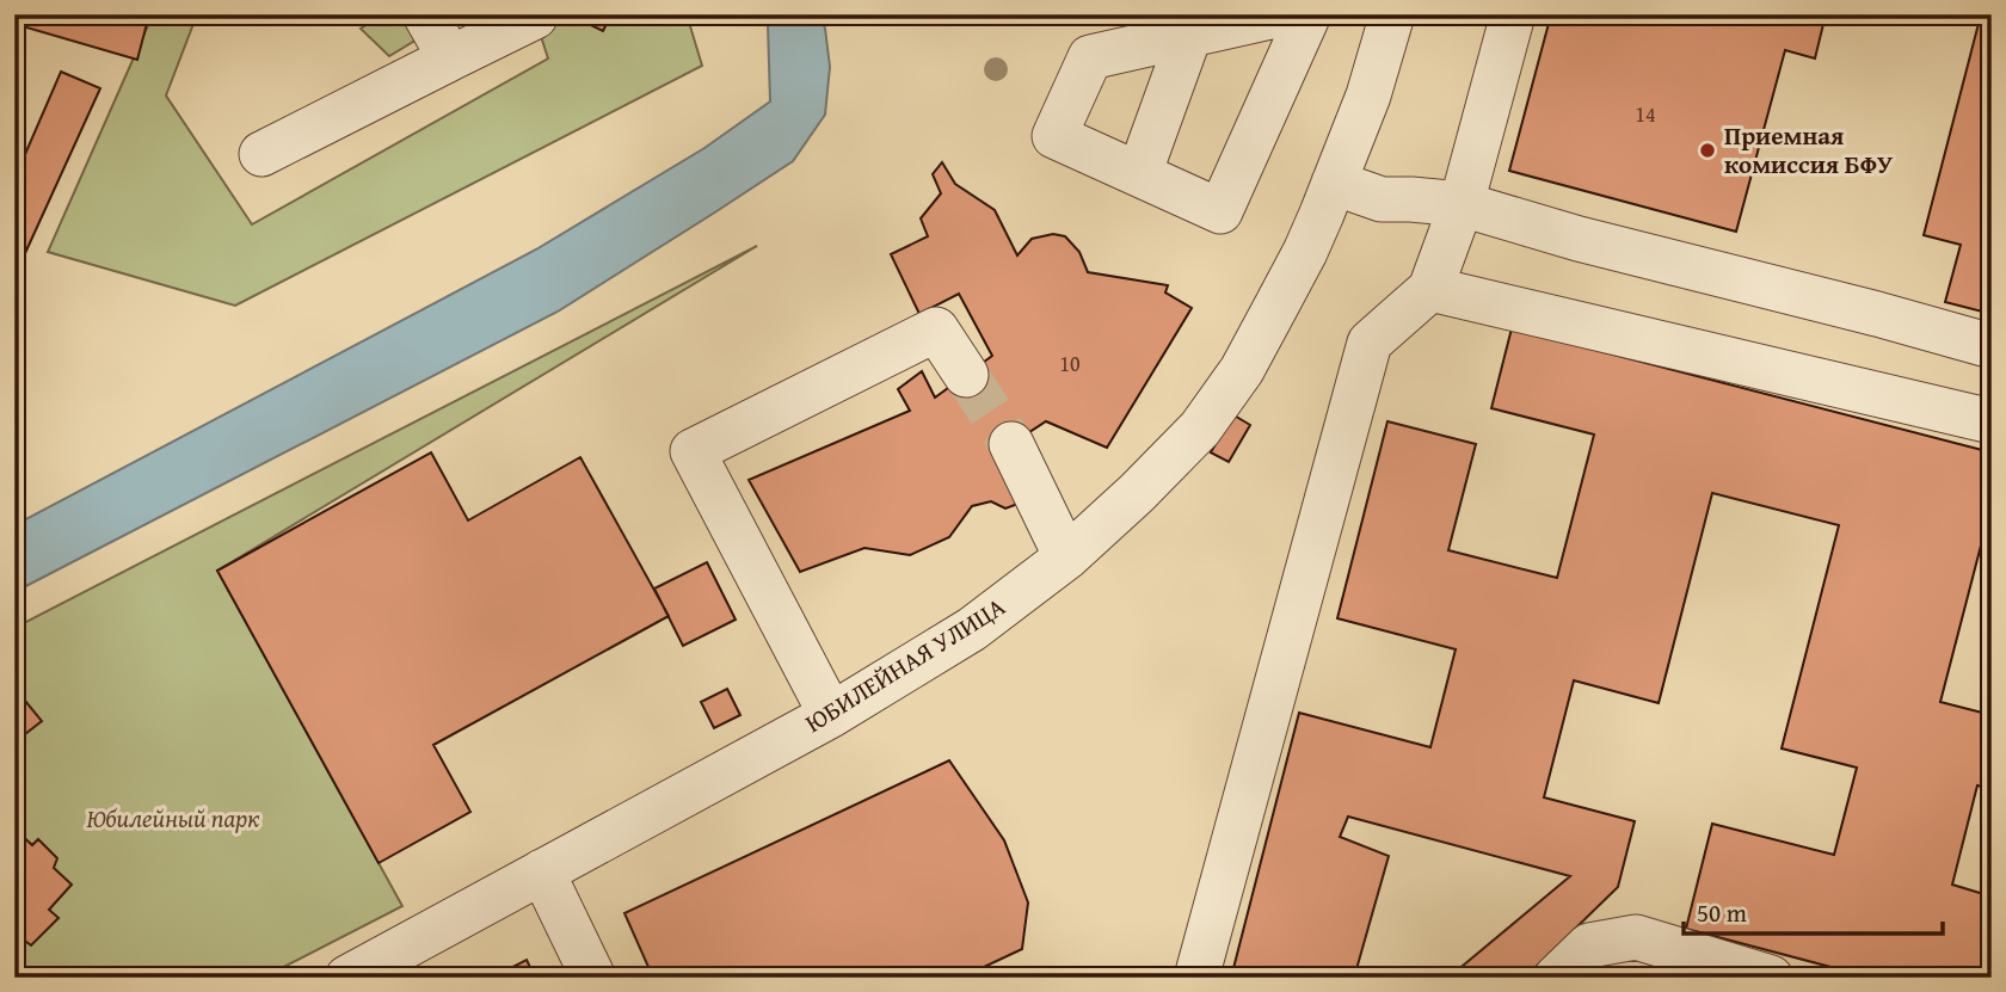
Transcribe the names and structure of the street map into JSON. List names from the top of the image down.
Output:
{
  "streets": {
    "street": ["ЮБИЛЕЙНАЯ УЛИЦА"]
  },
  "parks": ["Юбилейный парк"],
  "places": ["Приемная комиссия БФУ"],
  "house_numbers": ["14", "10"],
  "scale_bar": "50 m"
}
